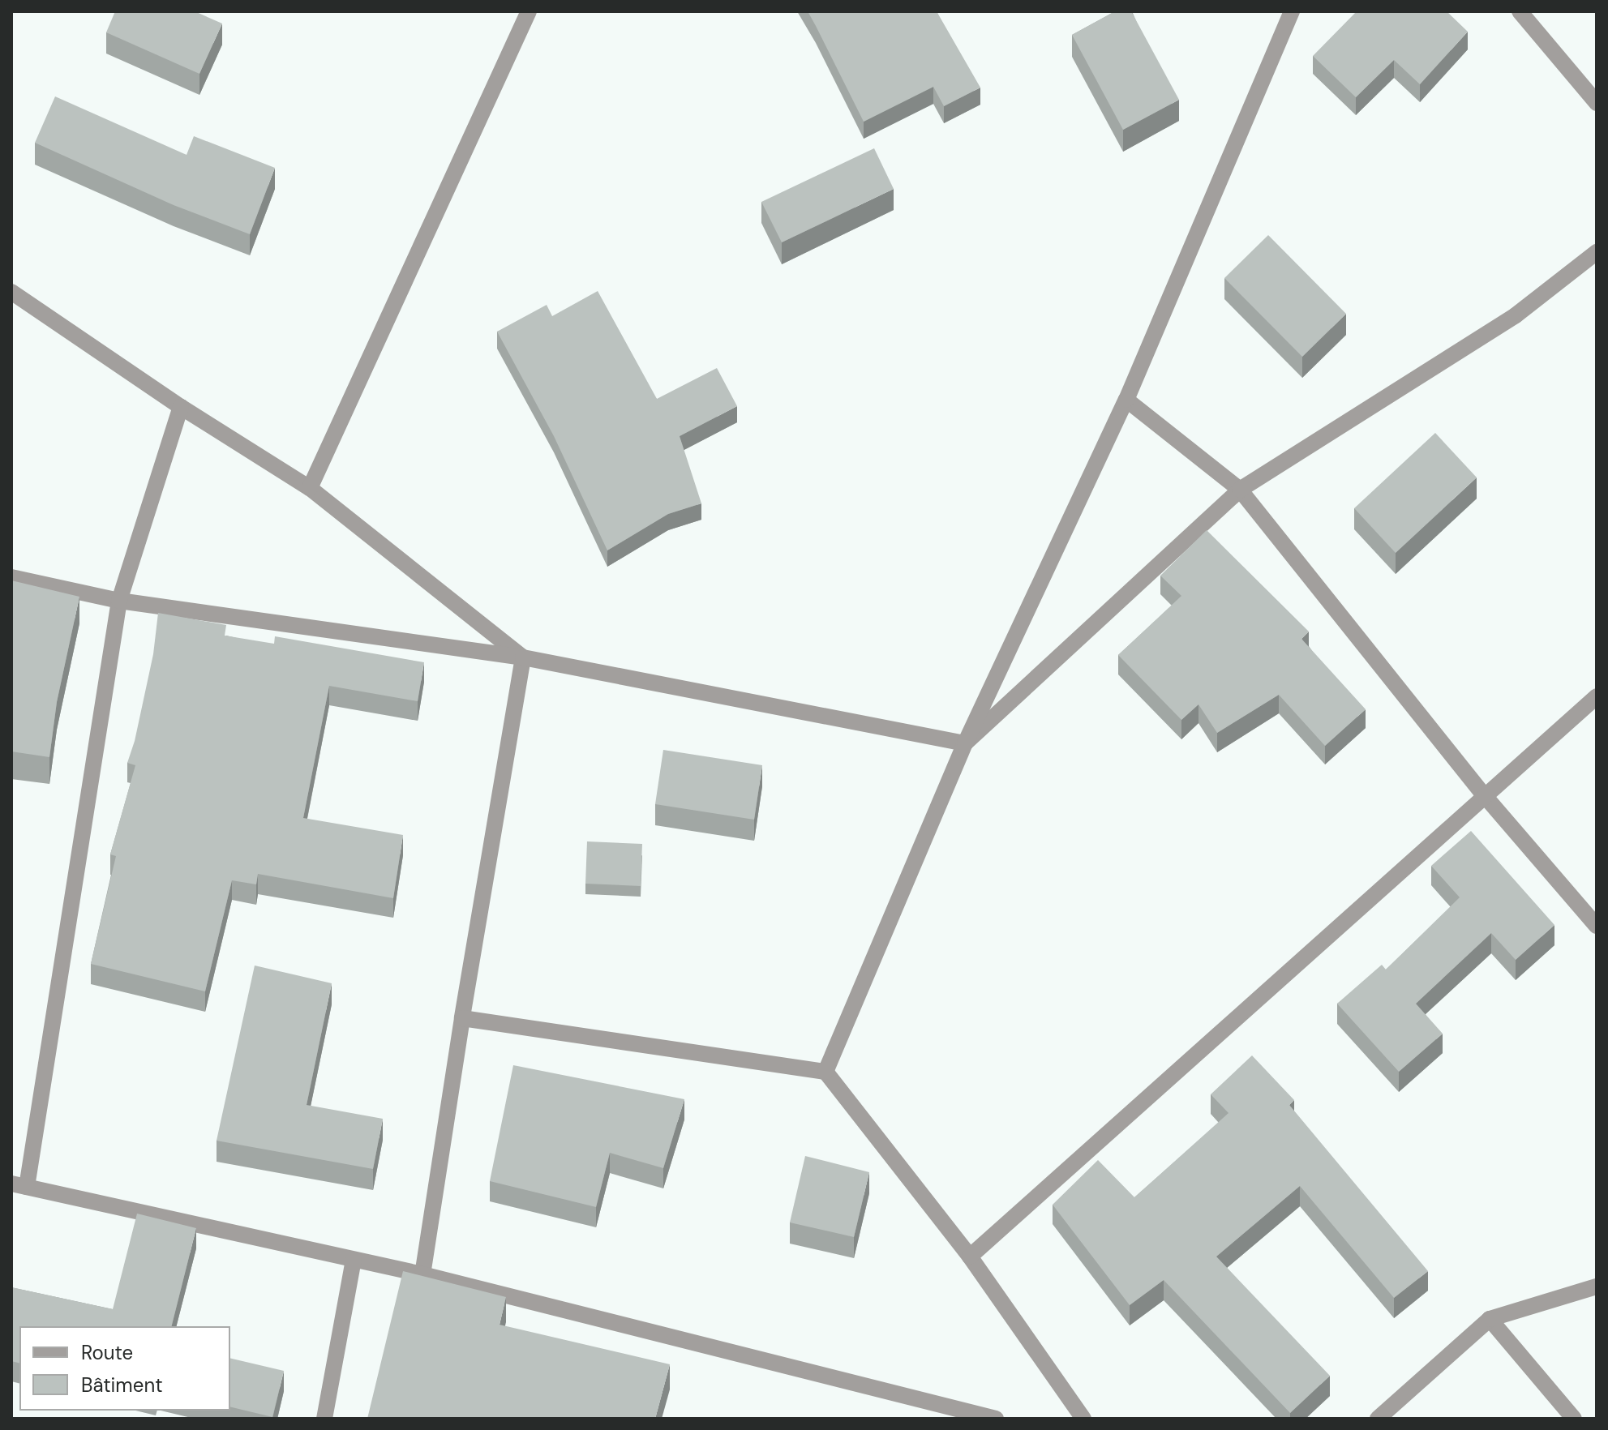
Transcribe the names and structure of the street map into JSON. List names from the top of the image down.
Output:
{
  "legend": ["Route", "Bâtiment"]
}
